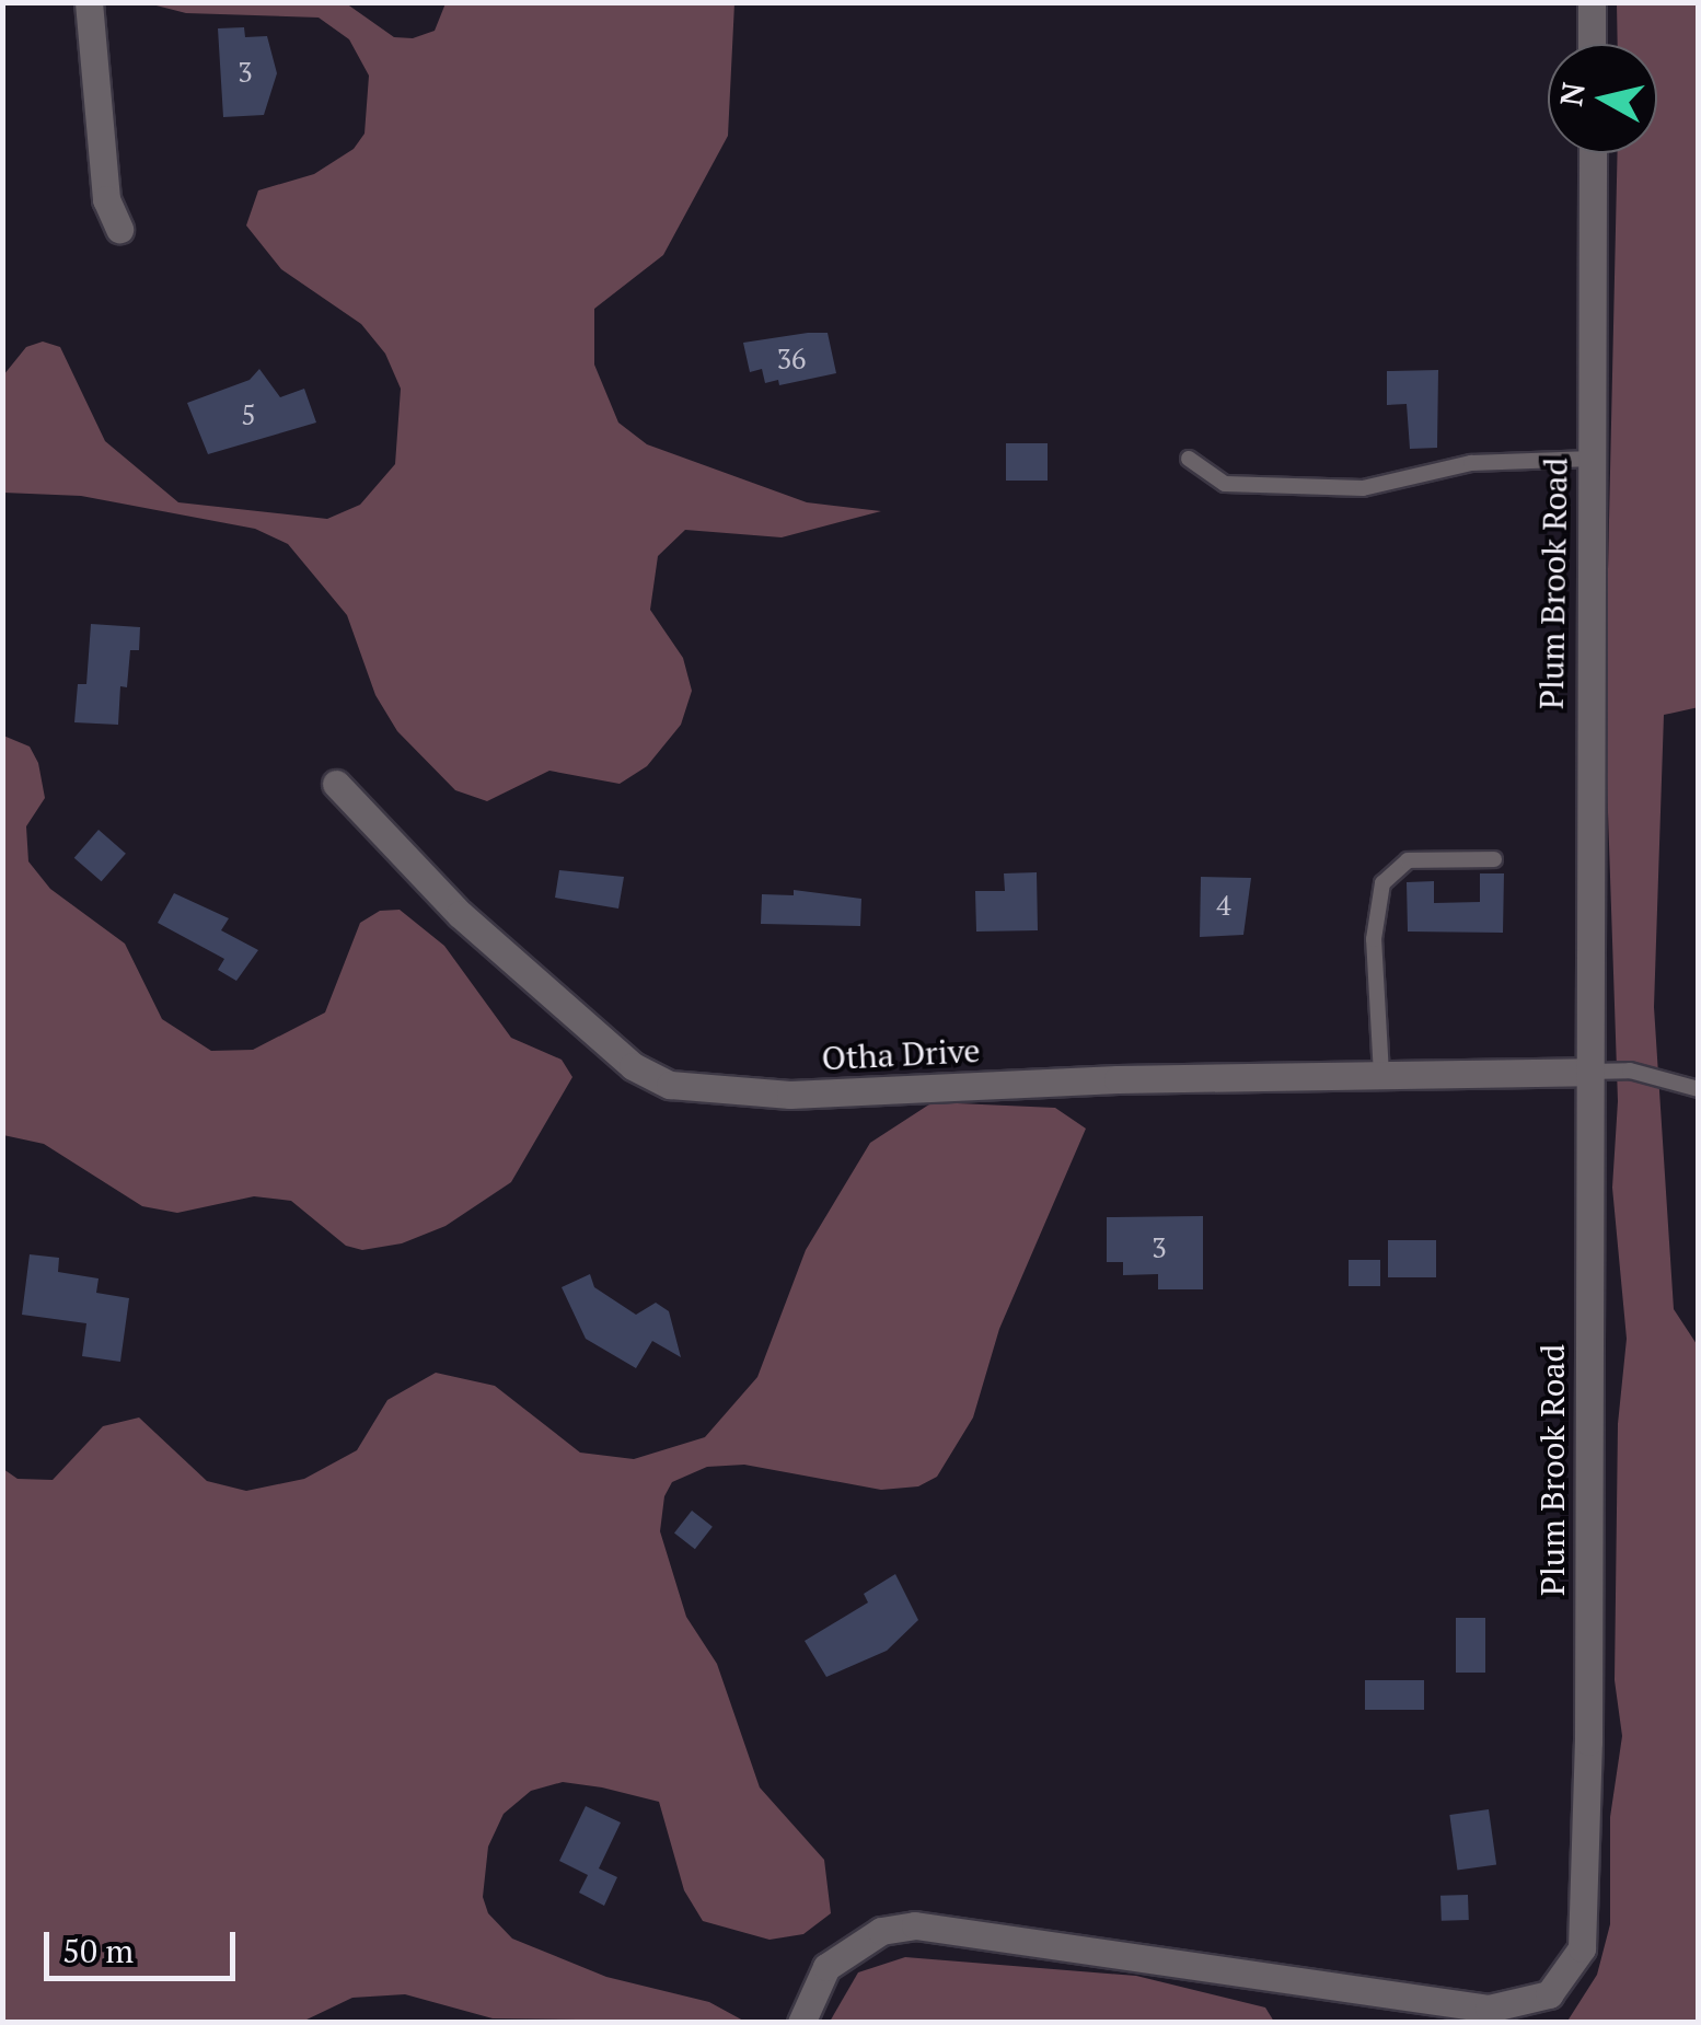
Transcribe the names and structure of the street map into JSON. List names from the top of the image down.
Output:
{
  "streets": {
    "street": ["Plum Brook Road", "Otha Drive"]
  },
  "crossings": [
    ["Plum Brook Road", "Otha Drive"]
  ],
  "house_numbers": [
    "3",
    "36",
    "5",
    "4",
    "3"
  ],
  "scale_bar": "50 m",
  "north": "left"
}
